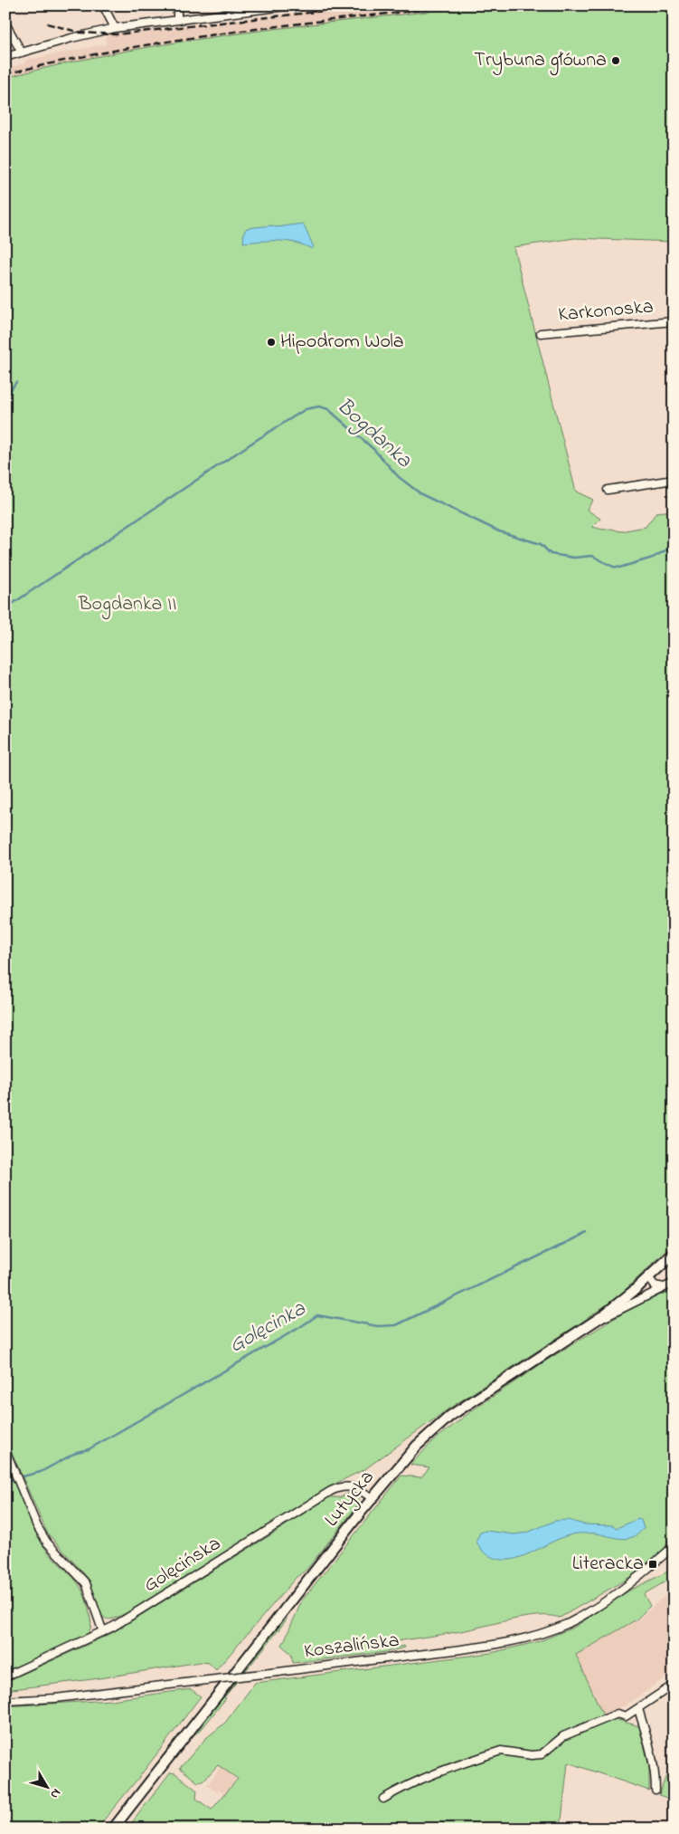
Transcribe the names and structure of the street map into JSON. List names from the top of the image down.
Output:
{
  "streets": {
    "main road": ["Lutycka"],
    "street": ["Karkonoska", "Golęcińska", "Koszalińska"]
  },
  "crossings": [
    ["Lutycka", "Golęcińska"]
  ],
  "water": ["Bogdanka", "Golęcinka"],
  "parks": ["Bogdanka II"],
  "places": {
    "other": ["Trybuna główna", "Hipodrom Wola"],
    "transit": ["Literacka"]
  },
  "north": "bottom right"
}
